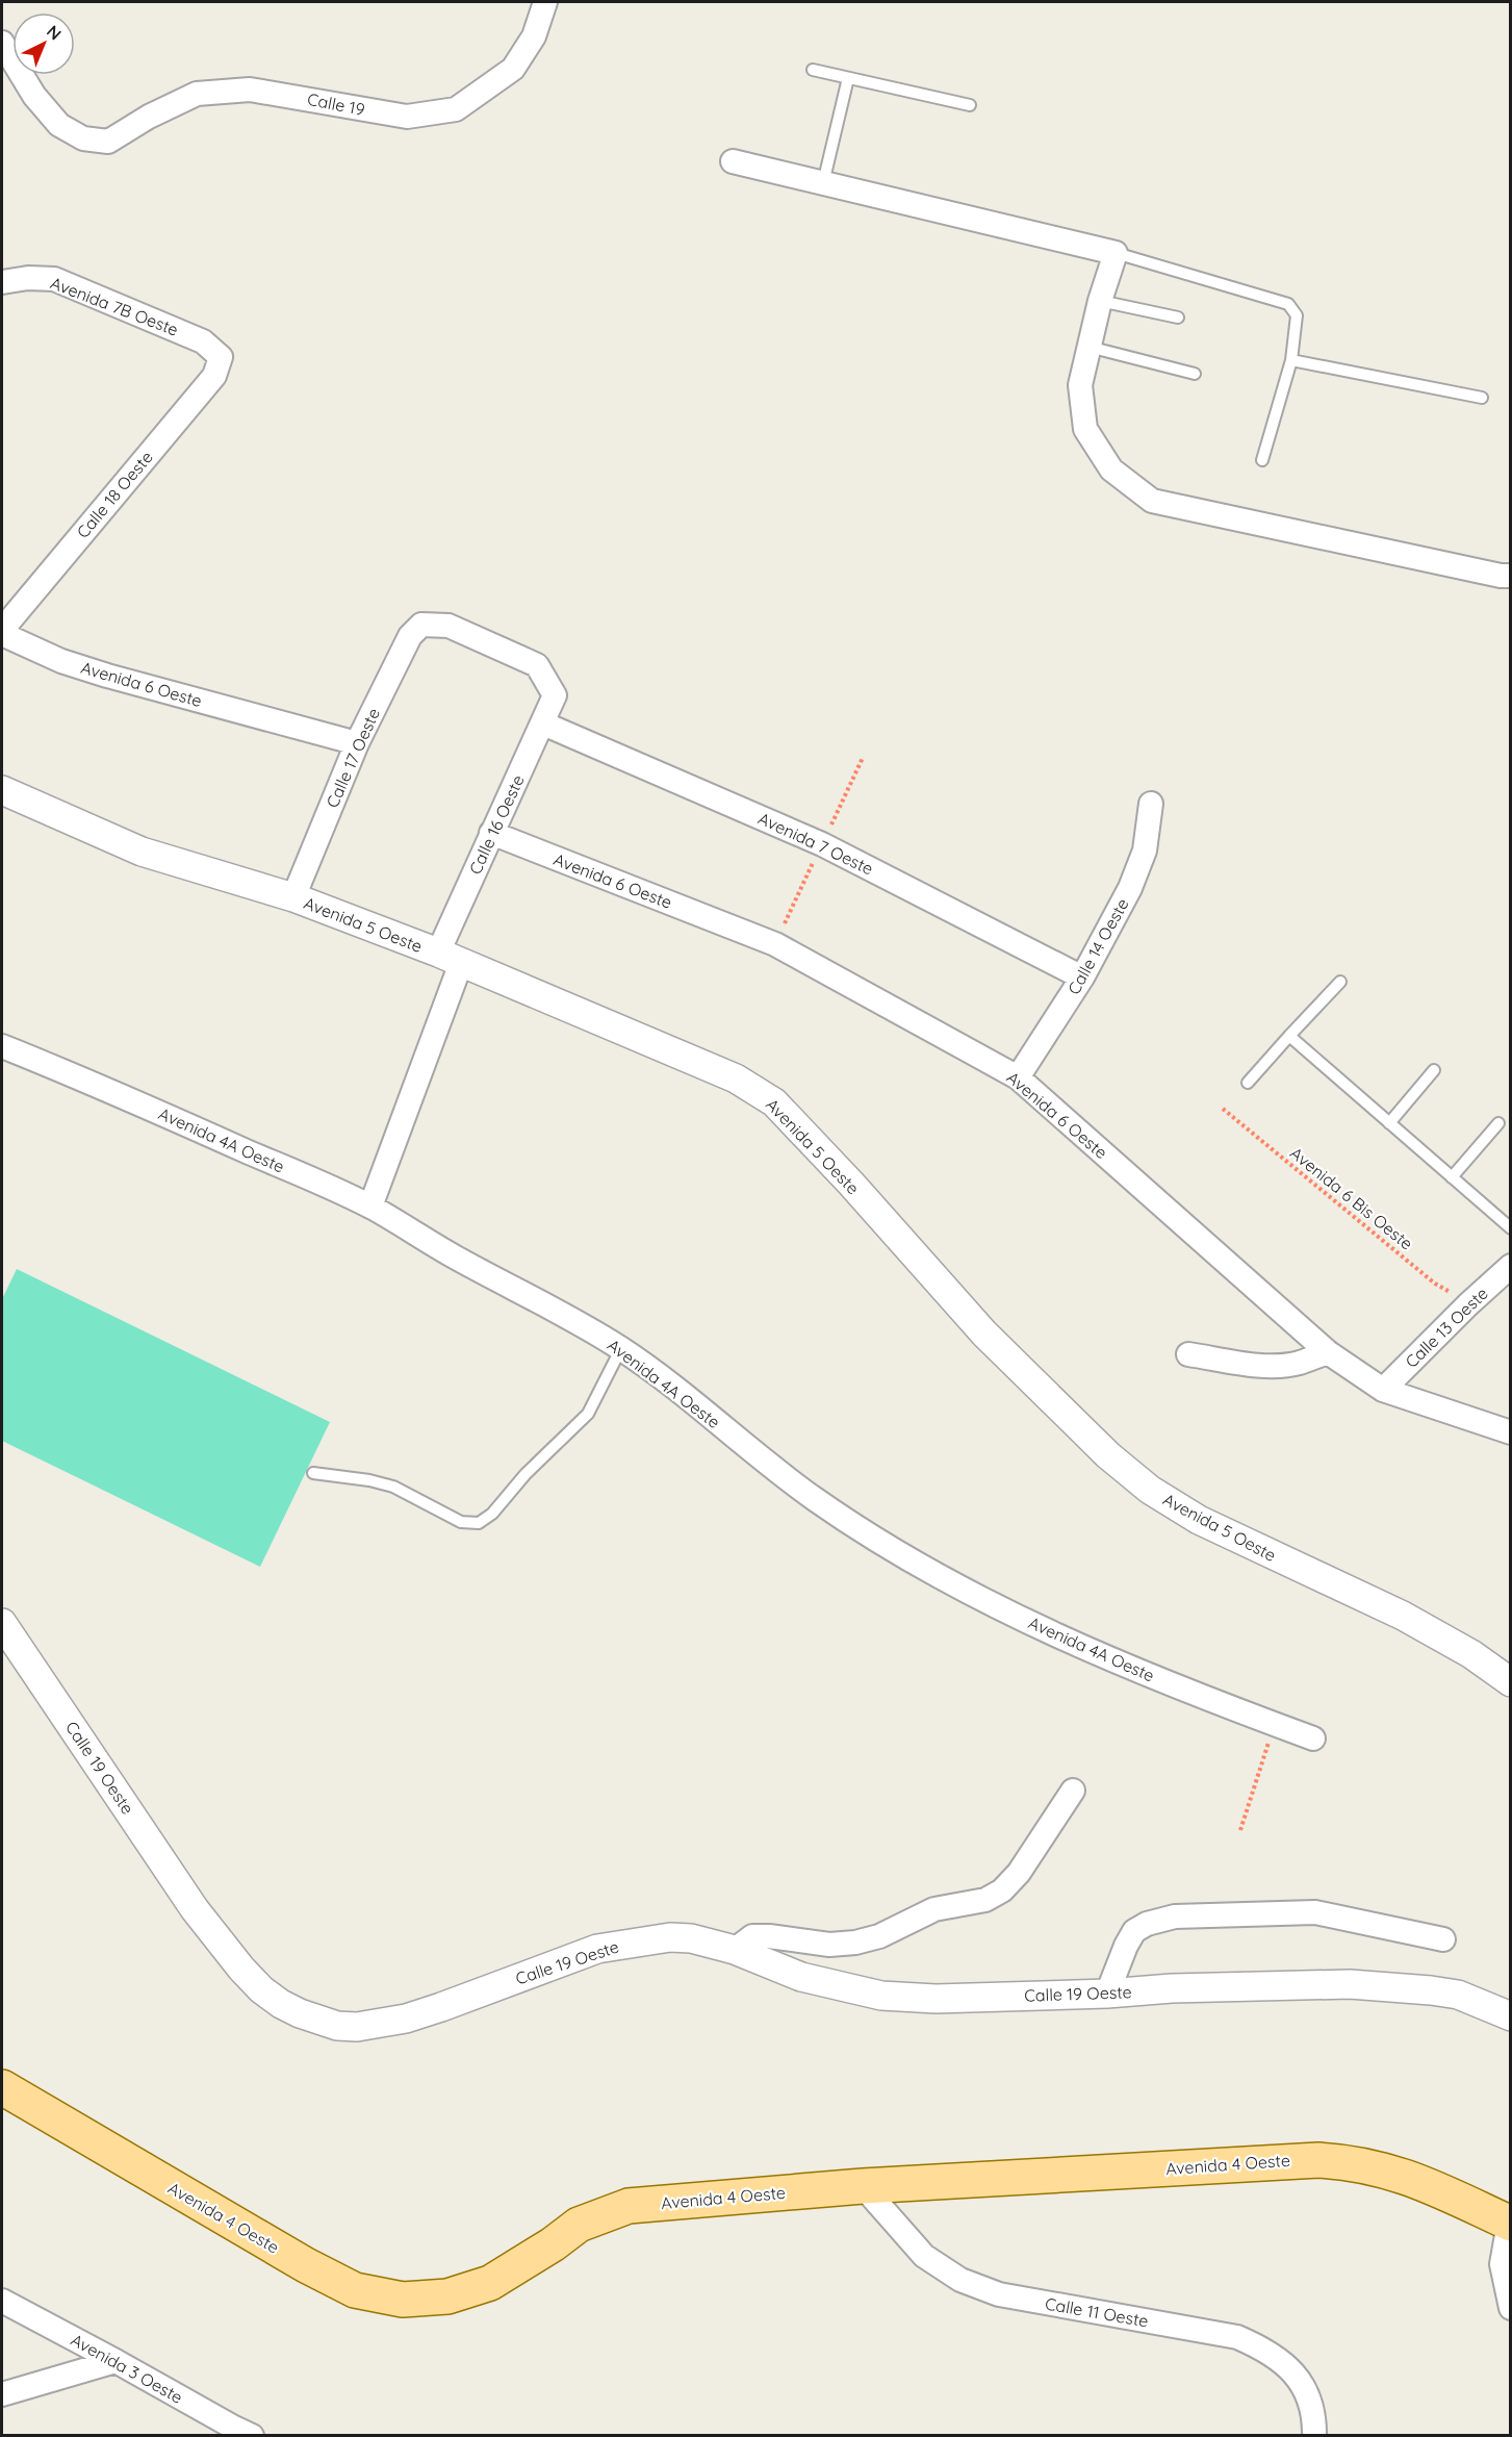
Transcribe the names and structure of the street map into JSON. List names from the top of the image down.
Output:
{
  "streets": {
    "main road": ["Avenida 4 Oeste"],
    "street": [
      "Calle 19",
      "Avenida 7B Oeste",
      "Calle 18 Oeste",
      "Avenida 6 Oeste",
      "Calle 17 Oeste",
      "Calle 16 Oeste",
      "Avenida 7 Oeste",
      "Avenida 5 Oeste",
      "Calle 14 Oeste",
      "Avenida 4A Oeste",
      "Calle 13 Oeste",
      "Calle 19 Oeste",
      "Calle 11 Oeste",
      "Avenida 3 Oeste"
    ],
    "path": ["Avenida 6 Bis Oeste"]
  },
  "crossings": [
    ["Avenida 7B Oeste", "Calle 18 Oeste"],
    ["Calle 18 Oeste", "Avenida 6 Oeste"],
    ["Avenida 6 Oeste", "Calle 17 Oeste"],
    ["Avenida 6 Oeste", "Calle 16 Oeste"],
    ["Avenida 6 Oeste", "Calle 14 Oeste"],
    ["Avenida 6 Oeste", "Calle 13 Oeste"],
    ["Calle 17 Oeste", "Calle 16 Oeste"],
    ["Calle 17 Oeste", "Avenida 5 Oeste"],
    ["Calle 16 Oeste", "Avenida 7 Oeste"],
    ["Calle 16 Oeste", "Avenida 5 Oeste"],
    ["Calle 16 Oeste", "Avenida 4A Oeste"],
    ["Avenida 7 Oeste", "Calle 14 Oeste"],
    ["Avenida 6 Bis Oeste", "Calle 13 Oeste"],
    ["Avenida 4 Oeste", "Calle 11 Oeste"]
  ],
  "north": "top right"
}
